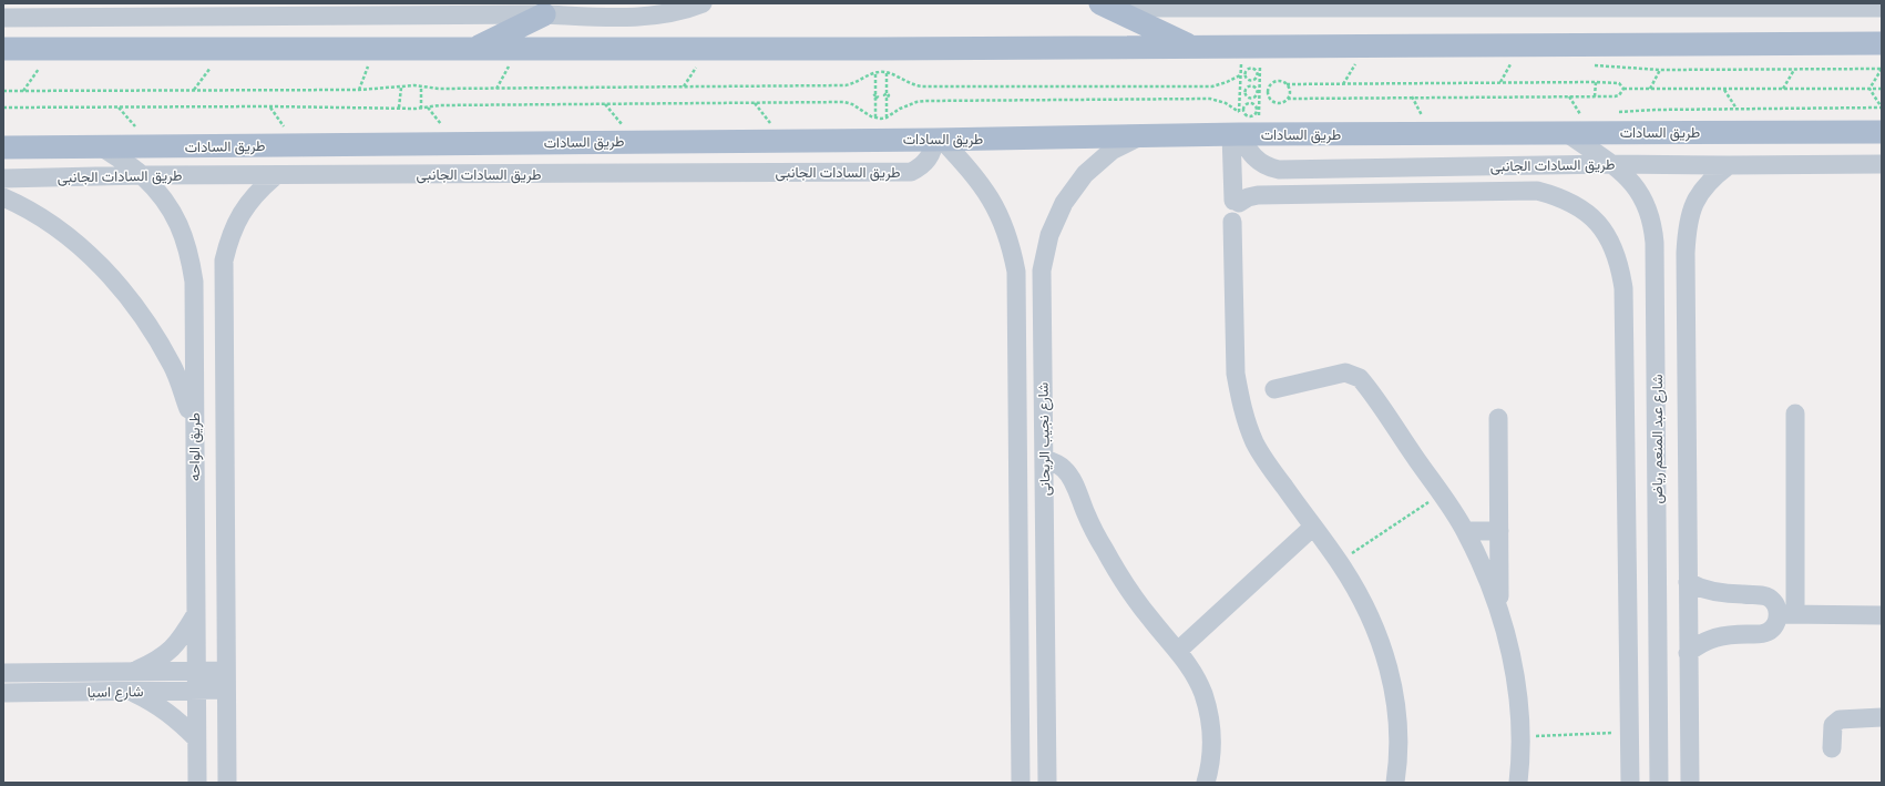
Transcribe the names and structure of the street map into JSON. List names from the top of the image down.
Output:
{
  "streets": {
    "main road": ["طريق السادات"],
    "street": [
      "طريق السادات الجانبى",
      "شارع نجيب الريحانى",
      "شارع عبد المنعم رياض",
      "طريق الواحه",
      "شارع اسيا"
    ]
  },
  "crossings": [
    ["طريق السادات", "طريق السادات الجانبى"],
    ["طريق السادات", "شارع نجيب الريحانى"],
    ["طريق السادات", "شارع عبد المنعم رياض"],
    ["طريق السادات", "طريق الواحه"],
    ["طريق السادات الجانبى", "شارع نجيب الريحانى"],
    ["طريق السادات الجانبى", "شارع عبد المنعم رياض"],
    ["طريق السادات الجانبى", "طريق الواحه"],
    ["طريق الواحه", "شارع اسيا"]
  ]
}
